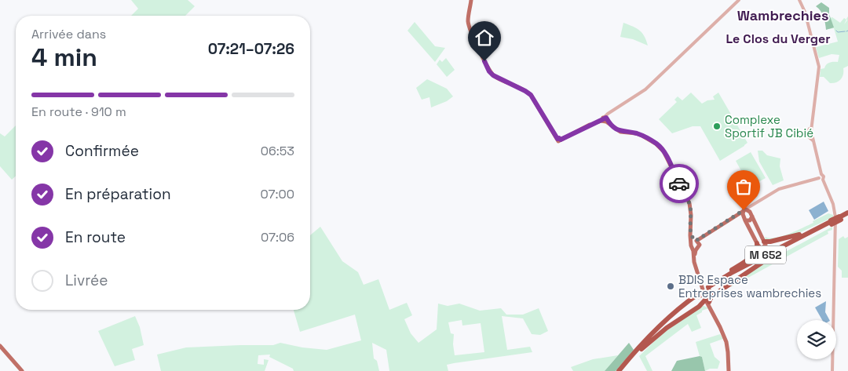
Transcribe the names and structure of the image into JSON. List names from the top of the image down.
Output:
{
  "streets": {
    "highway": ["M 652"]
  },
  "districts": ["Wambrechies", "Le Clos du Verger"],
  "places": ["Complexe Sportif JB Cibié", "BDIS Espace Entreprises wambrechies"],
  "page": {
    "heading": ["4 min", "Arrivée dans", "07:21–07:26"],
    "bar": "En route · 910 m",
    "list": [
      ["Confirmée", "06:53"],
      ["En préparation", "07:00"],
      ["En route", "07:06"],
      "Livrée"
    ]
  }
}
